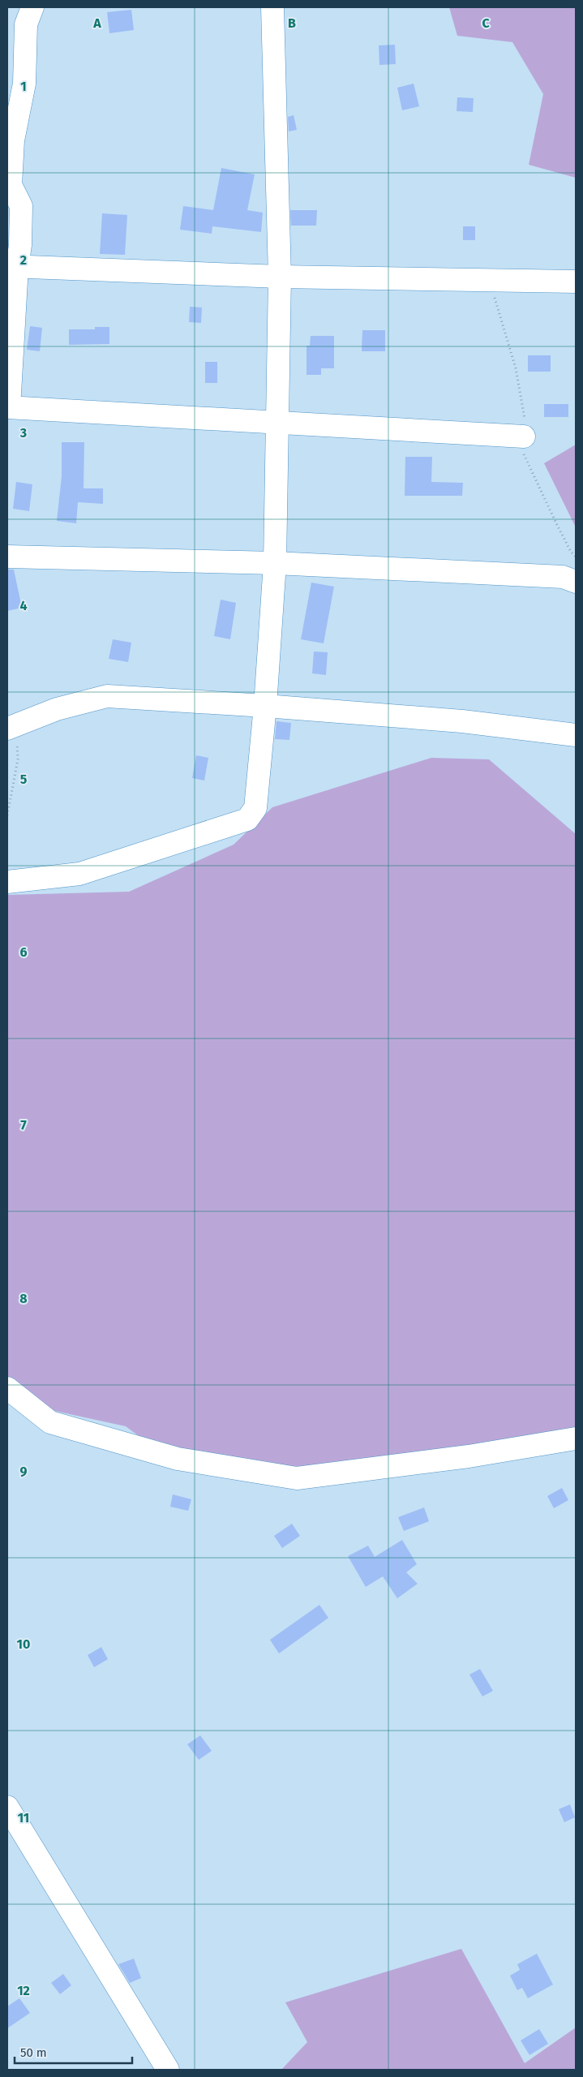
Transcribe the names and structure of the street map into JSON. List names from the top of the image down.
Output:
{
  "scale_bar": "50 m",
  "grid": {
    "columns": ["A", "B", "C"],
    "rows": [
      "1",
      "2",
      "3",
      "4",
      "5",
      "6",
      "7",
      "8",
      "9",
      "10",
      "11",
      "12"
    ]
  }
}
